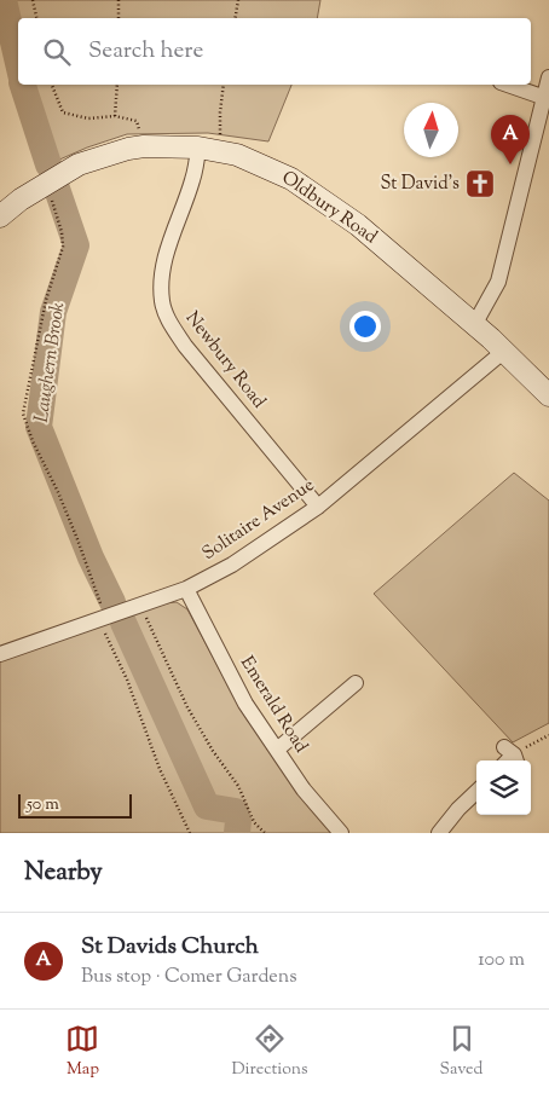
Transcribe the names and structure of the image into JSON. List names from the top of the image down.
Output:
{
  "streets": {
    "street": [
      "Oldbury Road",
      "Newbury Road",
      "Solitaire Avenue",
      "Emerald Road"
    ]
  },
  "crossings": [
    ["Oldbury Road", "Newbury Road"],
    ["Oldbury Road", "Solitaire Avenue"],
    ["Newbury Road", "Solitaire Avenue"],
    ["Solitaire Avenue", "Emerald Road"]
  ],
  "water": ["Laughern Brook"],
  "places": {
    "church": ["St David's"]
  },
  "scale_bar": "50 m",
  "north": "top",
  "page": {
    "search": "Search here",
    "pins": "A",
    "scale": "50 m",
    "heading": "Nearby",
    "list": [
      {
        "mark": "A",
        "name": "St Davids Church",
        "note": "Bus stop · Comer Gardens",
        "value": "100 m"
      }
    ],
    "nav": ["Map", "Directions", "Saved"]
  }
}
